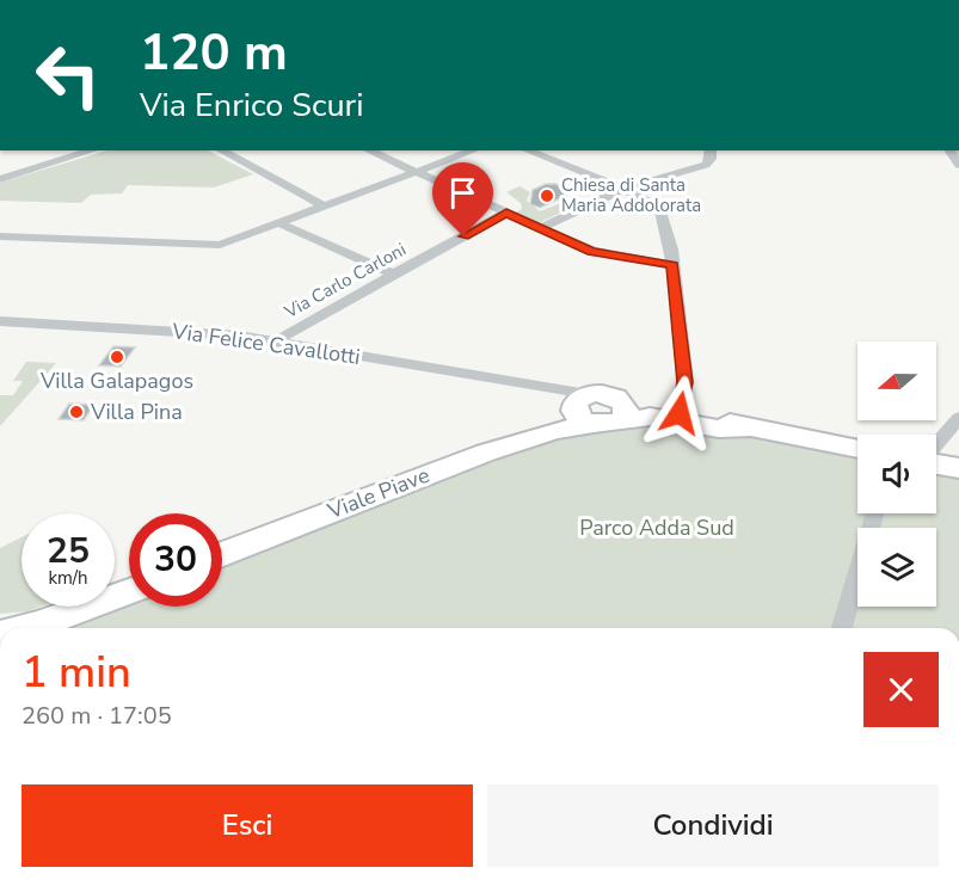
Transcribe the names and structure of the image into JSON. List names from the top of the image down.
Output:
{
  "streets": {
    "street": ["Via Carlo Carloni", "Via Felice Cavallotti", "Viale Piave"]
  },
  "crossings": [
    ["Via Carlo Carloni", "Via Felice Cavallotti"],
    ["Via Felice Cavallotti", "Viale Piave"]
  ],
  "parks": ["Parco Adda Sud"],
  "places": ["Chiesa di Santa Maria Addolorata", "Villa Galapagos", "Villa Pina"],
  "north": "left",
  "page": {
    "turn": ["120 m", "Via Enrico Scuri"],
    "speed": "25 km/h",
    "limit": "30",
    "heading": ["1 min", "260 m · 17:05"],
    "buttons": ["Esci", "Condividi"]
  }
}
